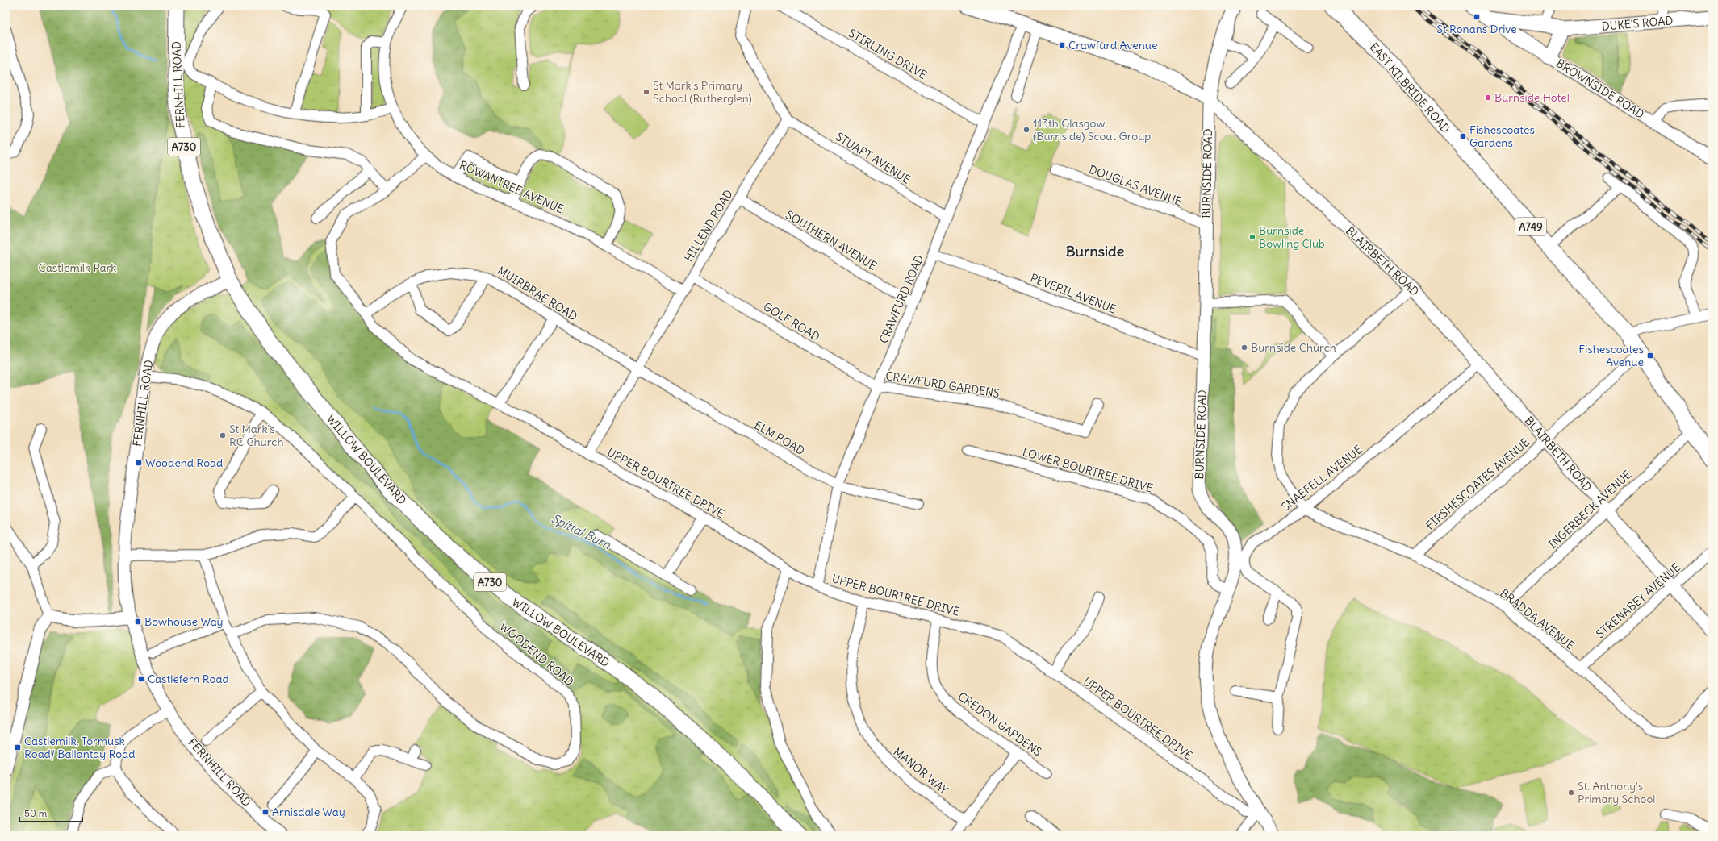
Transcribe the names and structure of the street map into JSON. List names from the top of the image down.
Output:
{
  "streets": {
    "main road": [
      "DUKE'S ROAD",
      "FERNHILL ROAD",
      "EAST KILBRIDE ROAD",
      "BROWNSIDE ROAD",
      "A730",
      "BURNSIDE ROAD",
      "A749",
      "BLAIRBETH ROAD",
      "WILLOW BOULEVARD"
    ],
    "street": [
      "STIRLING DRIVE",
      "STUART AVENUE",
      "DOUGLAS AVENUE",
      "ROWANTREE AVENUE",
      "HILLEND ROAD",
      "SOUTHERN AVENUE",
      "MUIRBRAE ROAD",
      "PEVERIL AVENUE",
      "CRAWFURD ROAD",
      "GOLF ROAD",
      "CRAWFURD GARDENS",
      "ELM ROAD",
      "LOWER BOURTREE DRIVE",
      "SNAEFELL AVENUE",
      "UPPER BOURTREE DRIVE",
      "FIRSHESCOATES AVENUE",
      "INGERBECK AVENUE",
      "STRENABEY AVENUE",
      "BRADDA AVENUE",
      "WOODEND ROAD",
      "CREDON GARDENS",
      "MANOR WAY"
    ]
  },
  "crossings": [
    ["DUKE'S ROAD", "BROWNSIDE ROAD"],
    ["STIRLING DRIVE", "CRAWFURD ROAD"],
    ["FERNHILL ROAD", "WILLOW BOULEVARD"],
    ["FERNHILL ROAD", "WOODEND ROAD"],
    ["EAST KILBRIDE ROAD", "FIRSHESCOATES AVENUE"],
    ["EAST KILBRIDE ROAD", "INGERBECK AVENUE"],
    ["STUART AVENUE", "HILLEND ROAD"],
    ["STUART AVENUE", "CRAWFURD ROAD"],
    ["BURNSIDE ROAD", "DOUGLAS AVENUE"],
    ["BURNSIDE ROAD", "BLAIRBETH ROAD"],
    ["BURNSIDE ROAD", "PEVERIL AVENUE"],
    ["BURNSIDE ROAD", "LOWER BOURTREE DRIVE"],
    ["BURNSIDE ROAD", "UPPER BOURTREE DRIVE"],
    ["ROWANTREE AVENUE", "HILLEND ROAD"],
    ["ROWANTREE AVENUE", "UPPER BOURTREE DRIVE"],
    ["HILLEND ROAD", "SOUTHERN AVENUE"],
    ["HILLEND ROAD", "MUIRBRAE ROAD"],
    ["HILLEND ROAD", "GOLF ROAD"],
    ["HILLEND ROAD", "ELM ROAD"],
    ["HILLEND ROAD", "UPPER BOURTREE DRIVE"],
    ["SOUTHERN AVENUE", "CRAWFURD ROAD"],
    ["BLAIRBETH ROAD", "CRAWFURD ROAD"],
    ["BLAIRBETH ROAD", "SNAEFELL AVENUE"],
    ["BLAIRBETH ROAD", "FIRSHESCOATES AVENUE"],
    ["BLAIRBETH ROAD", "INGERBECK AVENUE"],
    ["BLAIRBETH ROAD", "STRENABEY AVENUE"],
    ["MUIRBRAE ROAD", "ELM ROAD"],
    ["MUIRBRAE ROAD", "UPPER BOURTREE DRIVE"],
    ["PEVERIL AVENUE", "CRAWFURD ROAD"],
    ["CRAWFURD ROAD", "GOLF ROAD"],
    ["CRAWFURD ROAD", "CRAWFURD GARDENS"],
    ["CRAWFURD ROAD", "ELM ROAD"],
    ["CRAWFURD ROAD", "UPPER BOURTREE DRIVE"],
    ["GOLF ROAD", "CRAWFURD GARDENS"],
    ["SNAEFELL AVENUE", "BRADDA AVENUE"],
    ["UPPER BOURTREE DRIVE", "CREDON GARDENS"],
    ["UPPER BOURTREE DRIVE", "MANOR WAY"],
    ["FIRSHESCOATES AVENUE", "BRADDA AVENUE"],
    ["INGERBECK AVENUE", "BRADDA AVENUE"],
    ["STRENABEY AVENUE", "BRADDA AVENUE"]
  ],
  "districts": ["Burnside"],
  "water": ["Spittal Burn"],
  "parks": ["Castlemilk Park"],
  "places": {
    "transit": [
      "St Ronans Drive",
      "Crawfurd Avenue",
      "Fishescoates Gardens",
      "Fishescoates Avenue",
      "Woodend Road",
      "Bowhouse Way",
      "Castlefern Road",
      "Castlemilk, Tormusk Road/ Ballantay Road",
      "Arnisdale Way"
    ],
    "other": [
      "St Mark's Primary School (Rutherglen)",
      "Burnside Hotel",
      "113th Glasgow (Burnside) Scout Group",
      "Burnside Bowling Club",
      "Burnside Church",
      "St Mark's RC Church",
      "St. Anthony's Primary School"
    ]
  },
  "scale_bar": "50 m"
}
